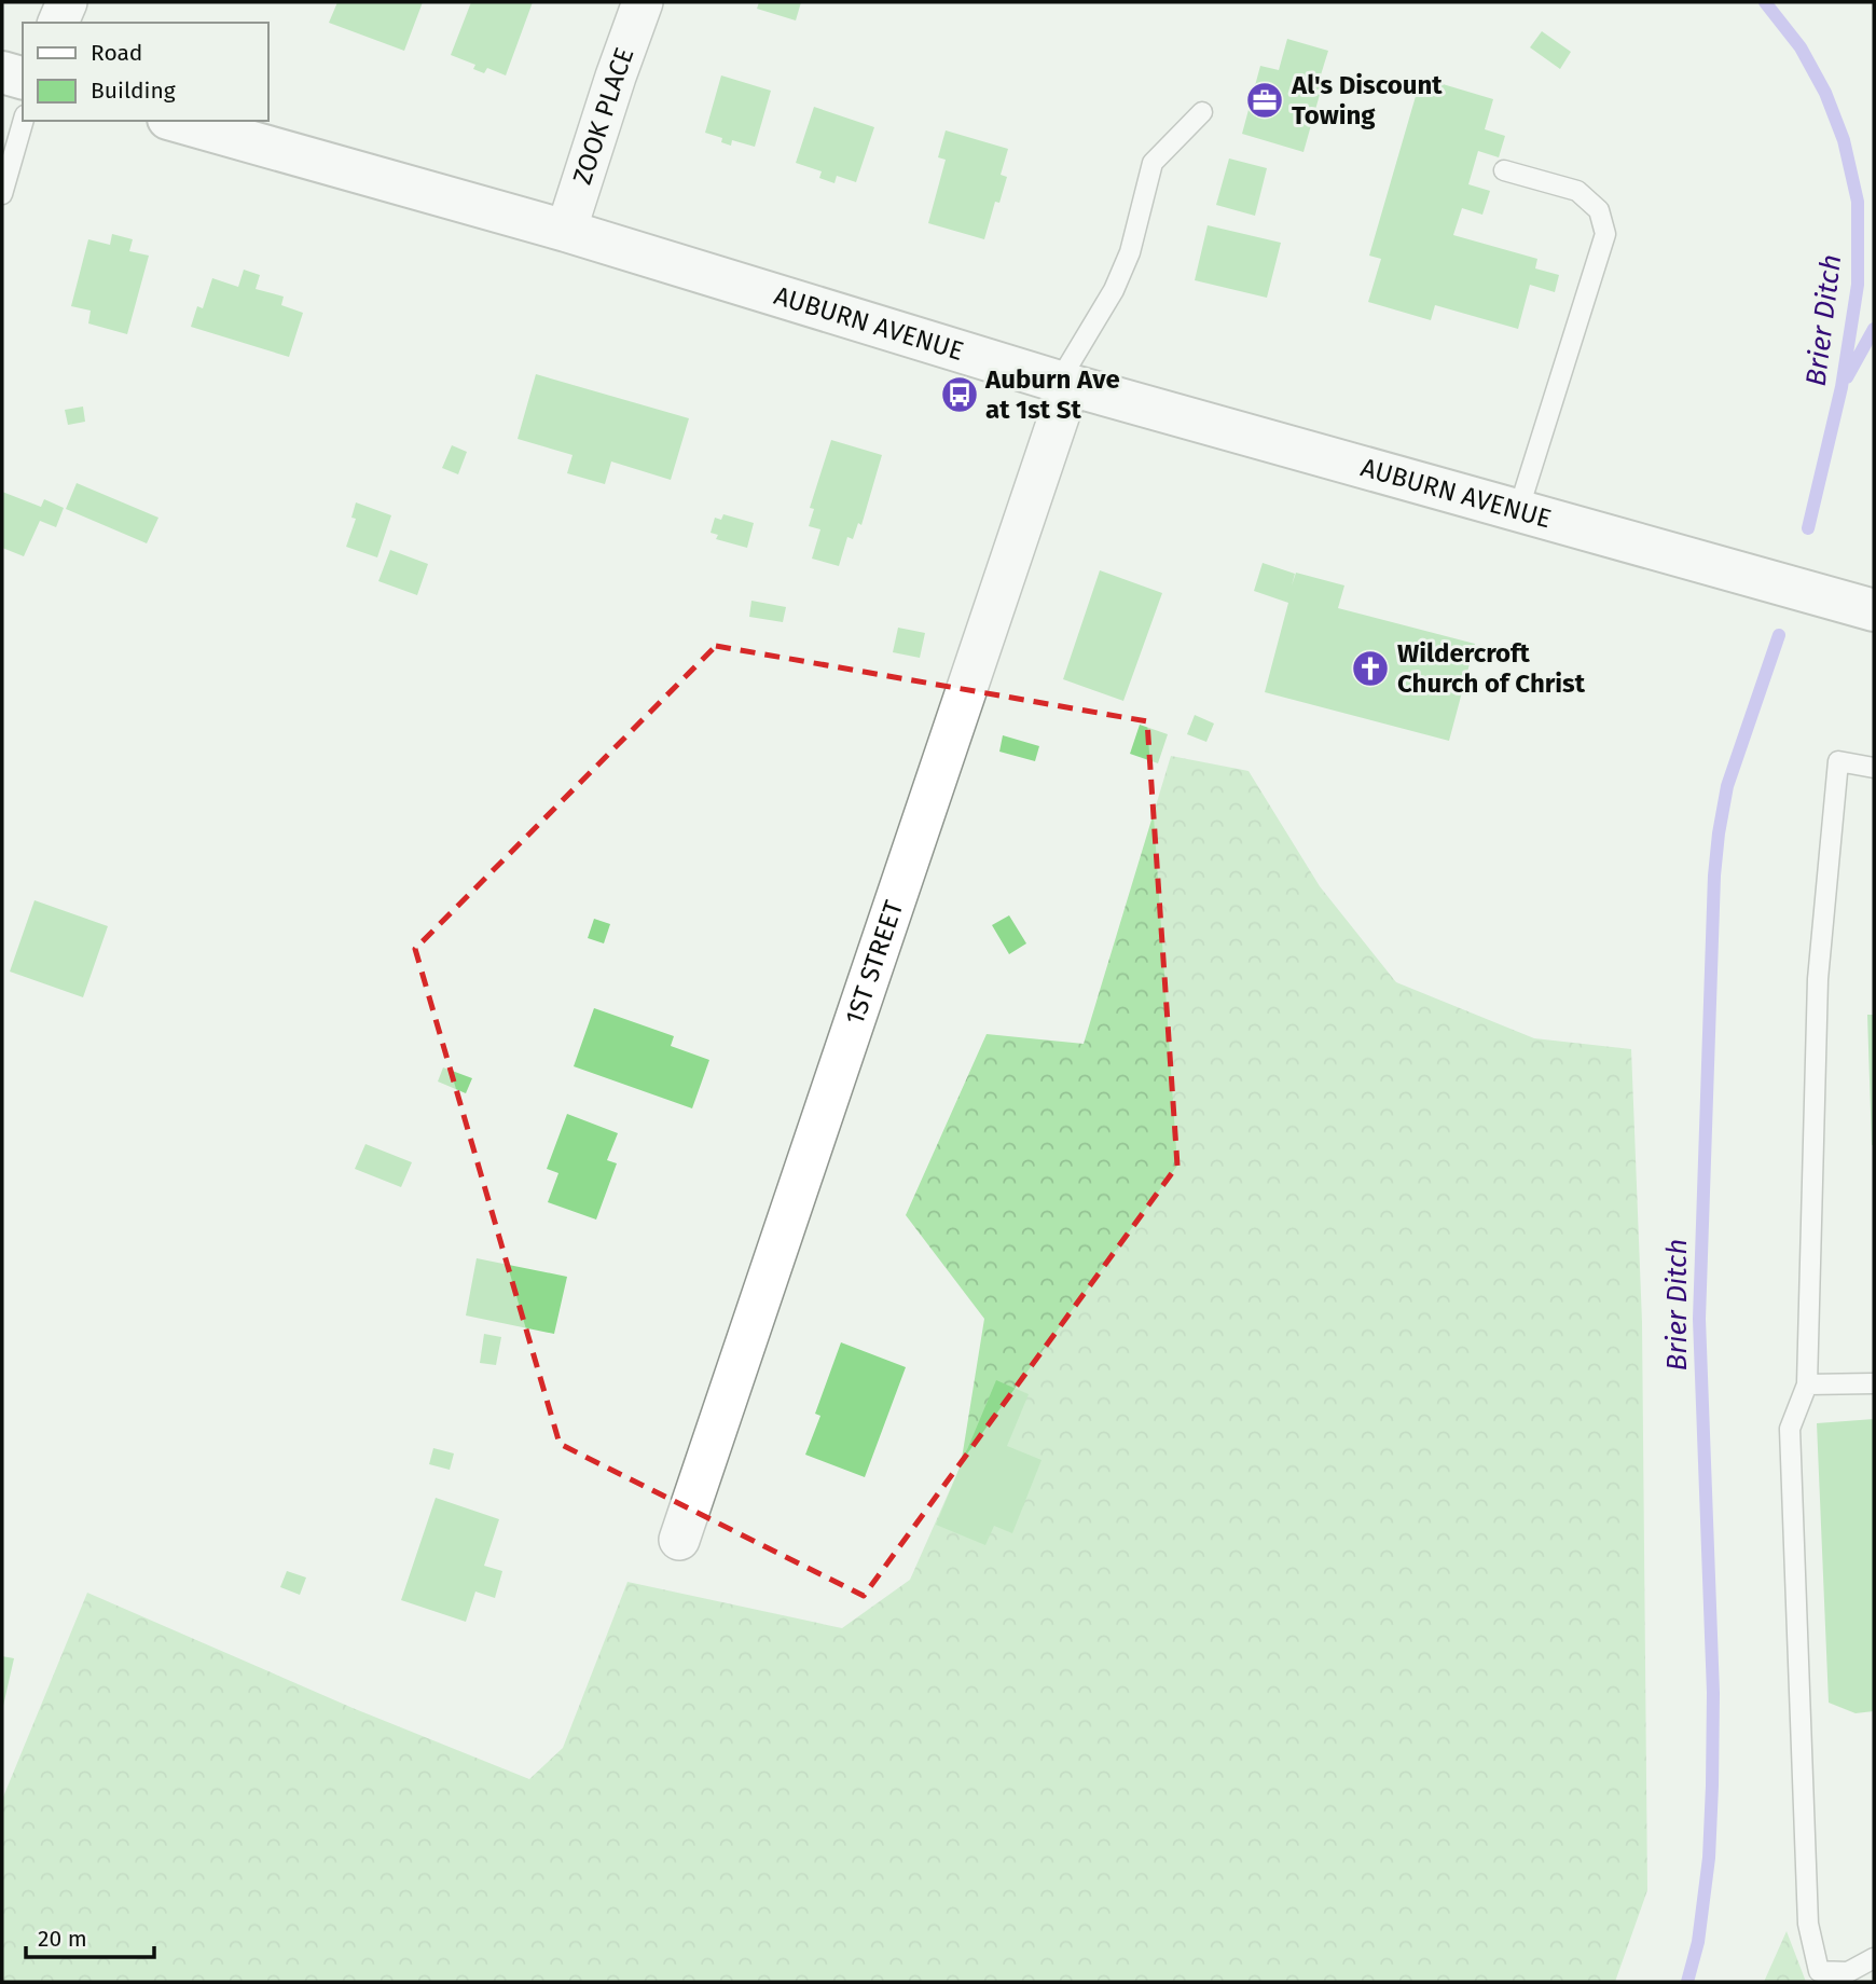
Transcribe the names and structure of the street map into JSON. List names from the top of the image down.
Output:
{
  "streets": {
    "street": ["ZOOK PLACE", "AUBURN AVENUE", "1ST STREET"]
  },
  "crossings": [
    ["ZOOK PLACE", "AUBURN AVENUE"],
    ["AUBURN AVENUE", "1ST STREET"]
  ],
  "water": ["Brier Ditch"],
  "places": {
    "office": ["Al's Discount Towing"],
    "bus stop": ["Auburn Ave at 1st St"],
    "church": ["Wildercroft Church of Christ"]
  },
  "legend": ["Road", "Building"],
  "scale_bar": "20 m"
}
